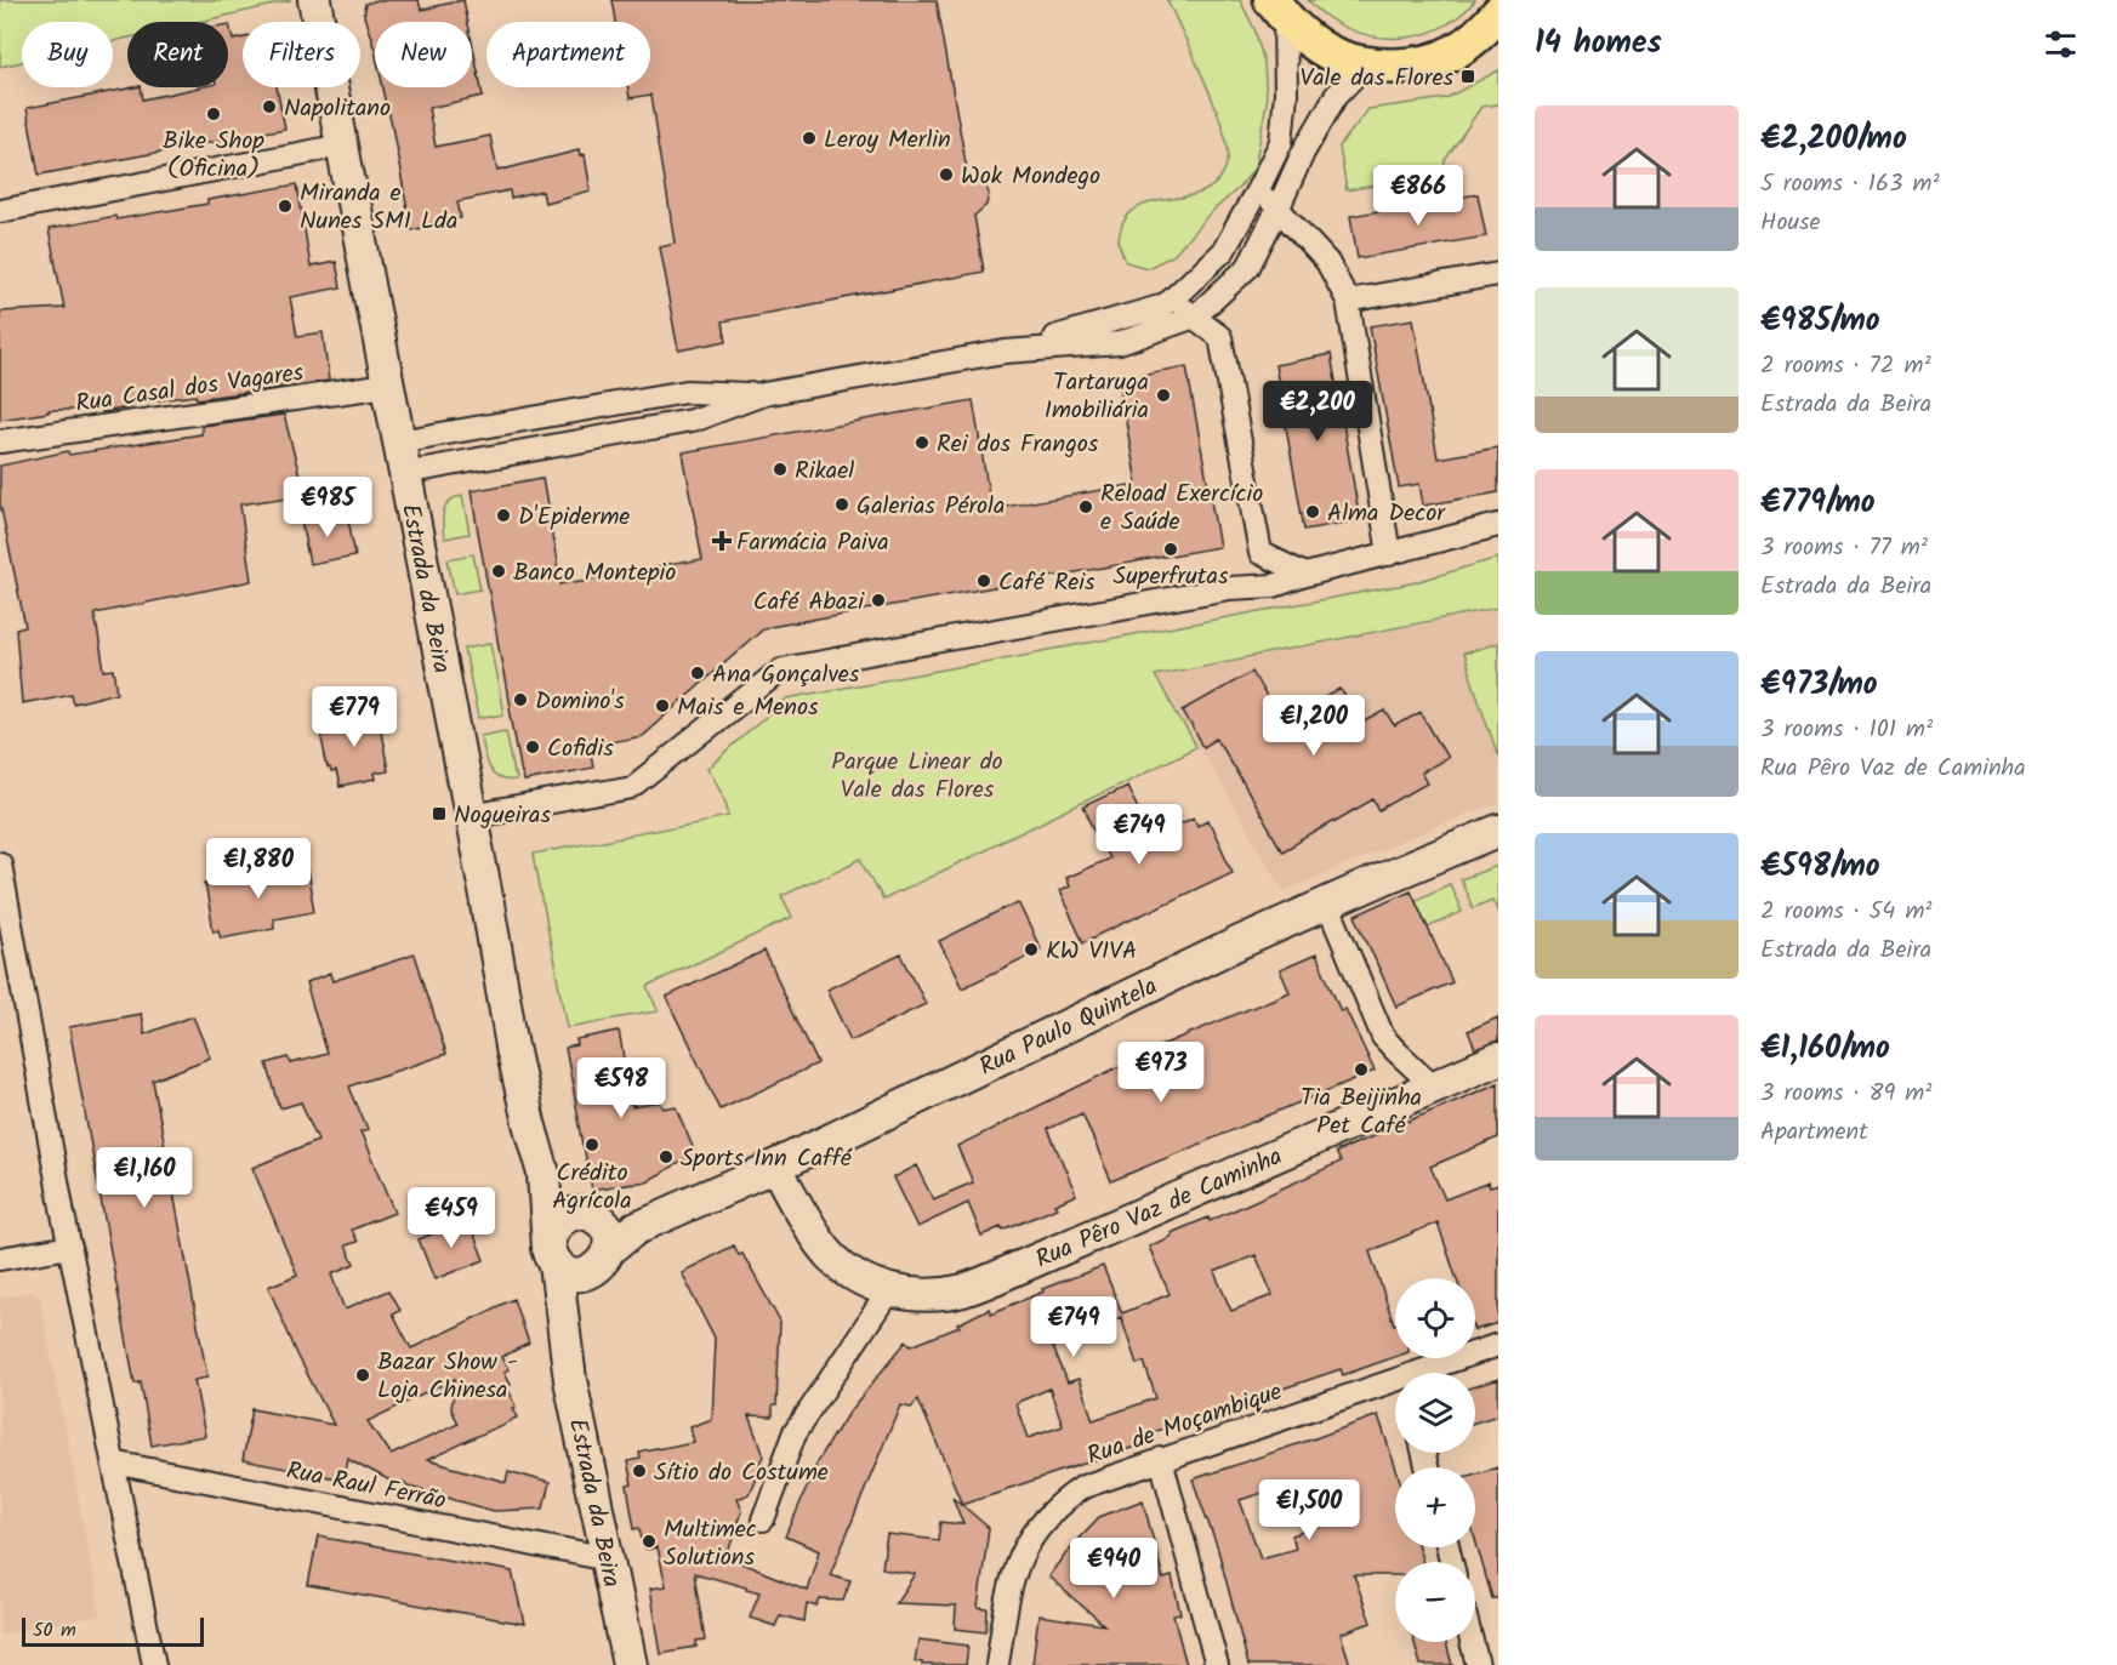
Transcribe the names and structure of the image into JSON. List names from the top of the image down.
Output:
{
  "streets": {
    "main road": ["Estrada da Beira", "Rua Paulo Quintela", "Rua Pêro Vaz de Caminha"],
    "street": ["Rua Casal dos Vagares", "Rua de Moçambique", "Rua Raul Ferrão"]
  },
  "crossings": [
    ["Rua Casal dos Vagares", "Estrada da Beira"],
    ["Estrada da Beira", "Rua Paulo Quintela"],
    ["Estrada da Beira", "Rua Raul Ferrão"],
    ["Rua Paulo Quintela", "Rua Pêro Vaz de Caminha"]
  ],
  "parks": ["Parque Linear do Vale das Flores"],
  "places": {
    "transit": ["Vale das Flores", "Nogueiras"],
    "other": [
      "Napolitano",
      "Bike Shop (Oficina)",
      "Leroy Merlin",
      "Wok Mondego",
      "Miranda e Nunes SMI Lda",
      "Tartaruga Imobiliária",
      "Rei dos Frangos",
      "Rikael",
      "Galerias Pérola",
      "Reload Exercício e Saúde",
      "Alma Decor",
      "D'Epiderme",
      "Superfrutas",
      "Banco Montepio",
      "Café Reis",
      "Café Abazi",
      "Ana Gonçalves",
      "Domino's",
      "Mais e Menos",
      "Cofidis",
      "KW VIVA",
      "Tia Beijinha Pet Café",
      "Crédito Agrícola",
      "Sports Inn Caffé",
      "Bazar Show - Loja Chinesa",
      "Sítio do Costume",
      "Multimec Solutions"
    ],
    "health": ["Farmácia Paiva"]
  },
  "scale_bar": "50 m",
  "page": {
    "heading": "14 homes",
    "chip": [
      "Buy",
      "Rent",
      "Filters",
      "New",
      "Apartment"
    ],
    "list": [
      {
        "name": "€2,200/mo",
        "note": "5 rooms · 163 m² · House"
      },
      {
        "name": "€985/mo",
        "note": "2 rooms · 72 m² · Estrada da Beira"
      },
      {
        "name": "€779/mo",
        "note": "3 rooms · 77 m² · Estrada da Beira"
      },
      {
        "name": "€973/mo",
        "note": "3 rooms · 101 m² · Rua Pêro Vaz de Caminha"
      },
      {
        "name": "€598/mo",
        "note": "2 rooms · 54 m² · Estrada da Beira"
      },
      {
        "name": "€1,160/mo",
        "note": "3 rooms · 89 m² · Apartment"
      }
    ],
    "price": [
      "€866",
      "€2,200",
      "€985",
      "€779",
      "€1,200",
      "€749",
      "€1,880",
      "€973",
      "€598",
      "€1,160",
      "€459",
      "€749",
      "€1,500",
      "€940"
    ],
    "map_buttons": ["+", "−"],
    "scale": "50 m"
  }
}
